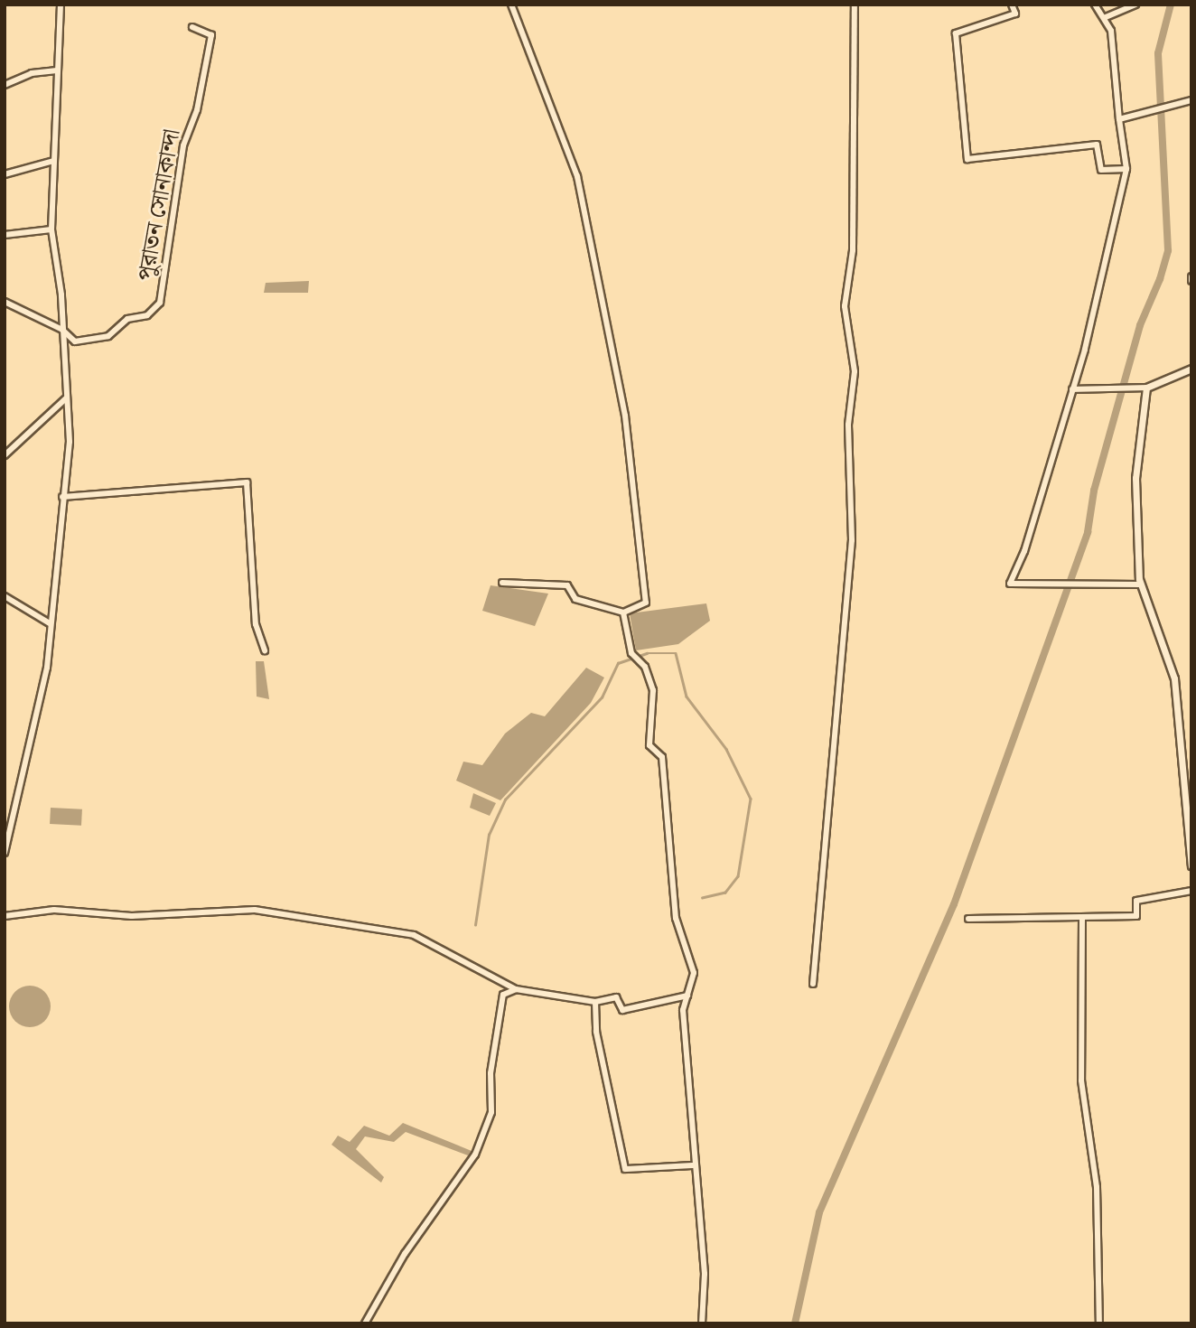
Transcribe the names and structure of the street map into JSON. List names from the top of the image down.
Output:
{
  "streets": {
    "street": ["পুরাতন সোনাকান্দা"]
  }
}
